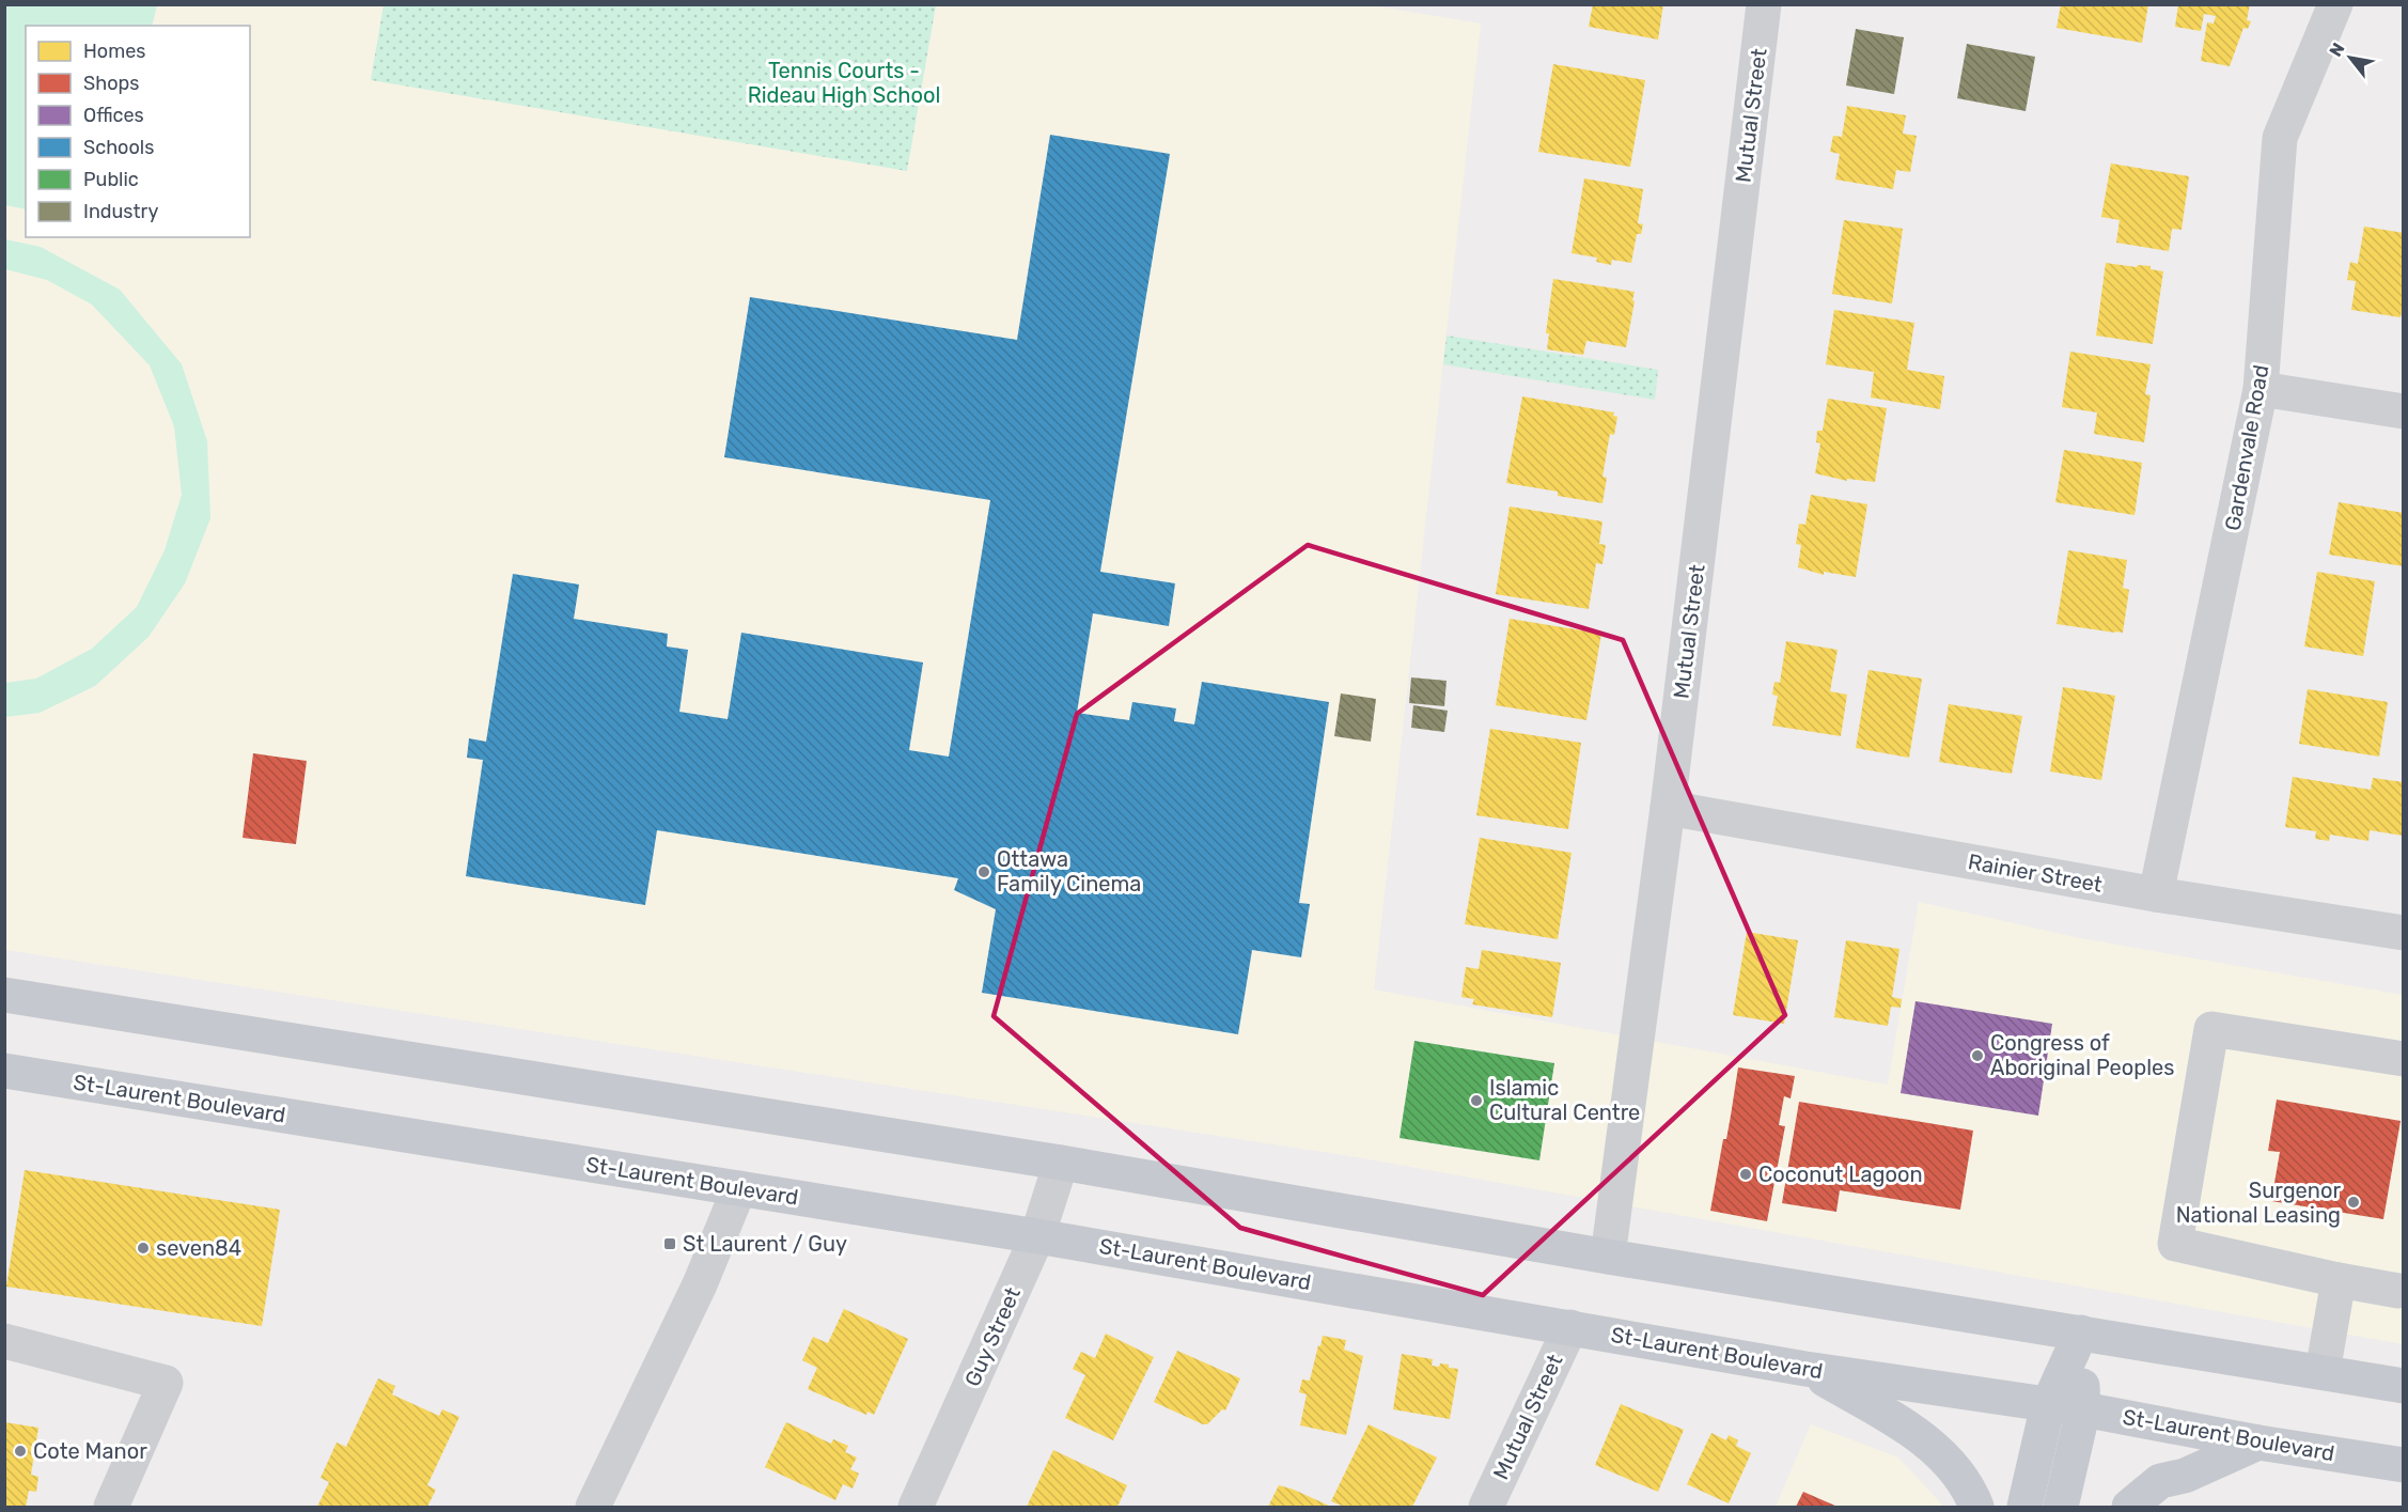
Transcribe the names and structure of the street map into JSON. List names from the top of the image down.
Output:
{
  "streets": {
    "main road": ["St-Laurent Boulevard"],
    "street": [
      "Mutual Street",
      "Gardenvale Road",
      "Rainier Street",
      "Guy Street"
    ]
  },
  "crossings": [
    ["Mutual Street", "Rainier Street"],
    ["Mutual Street", "St-Laurent Boulevard"],
    ["Gardenvale Road", "Rainier Street"],
    ["St-Laurent Boulevard", "Guy Street"]
  ],
  "parks": ["Tennis Courts - Rideau High School"],
  "places": {
    "other": [
      "Ottawa Family Cinema",
      "Congress of Aboriginal Peoples",
      "Islamic Cultural Centre",
      "Coconut Lagoon",
      "Surgenor National Leasing",
      "seven84",
      "Cote Manor"
    ],
    "transit": ["St Laurent / Guy"]
  },
  "legend": [
    "Homes",
    "Shops",
    "Offices",
    "Schools",
    "Public",
    "Industry"
  ],
  "north": "top left"
}
